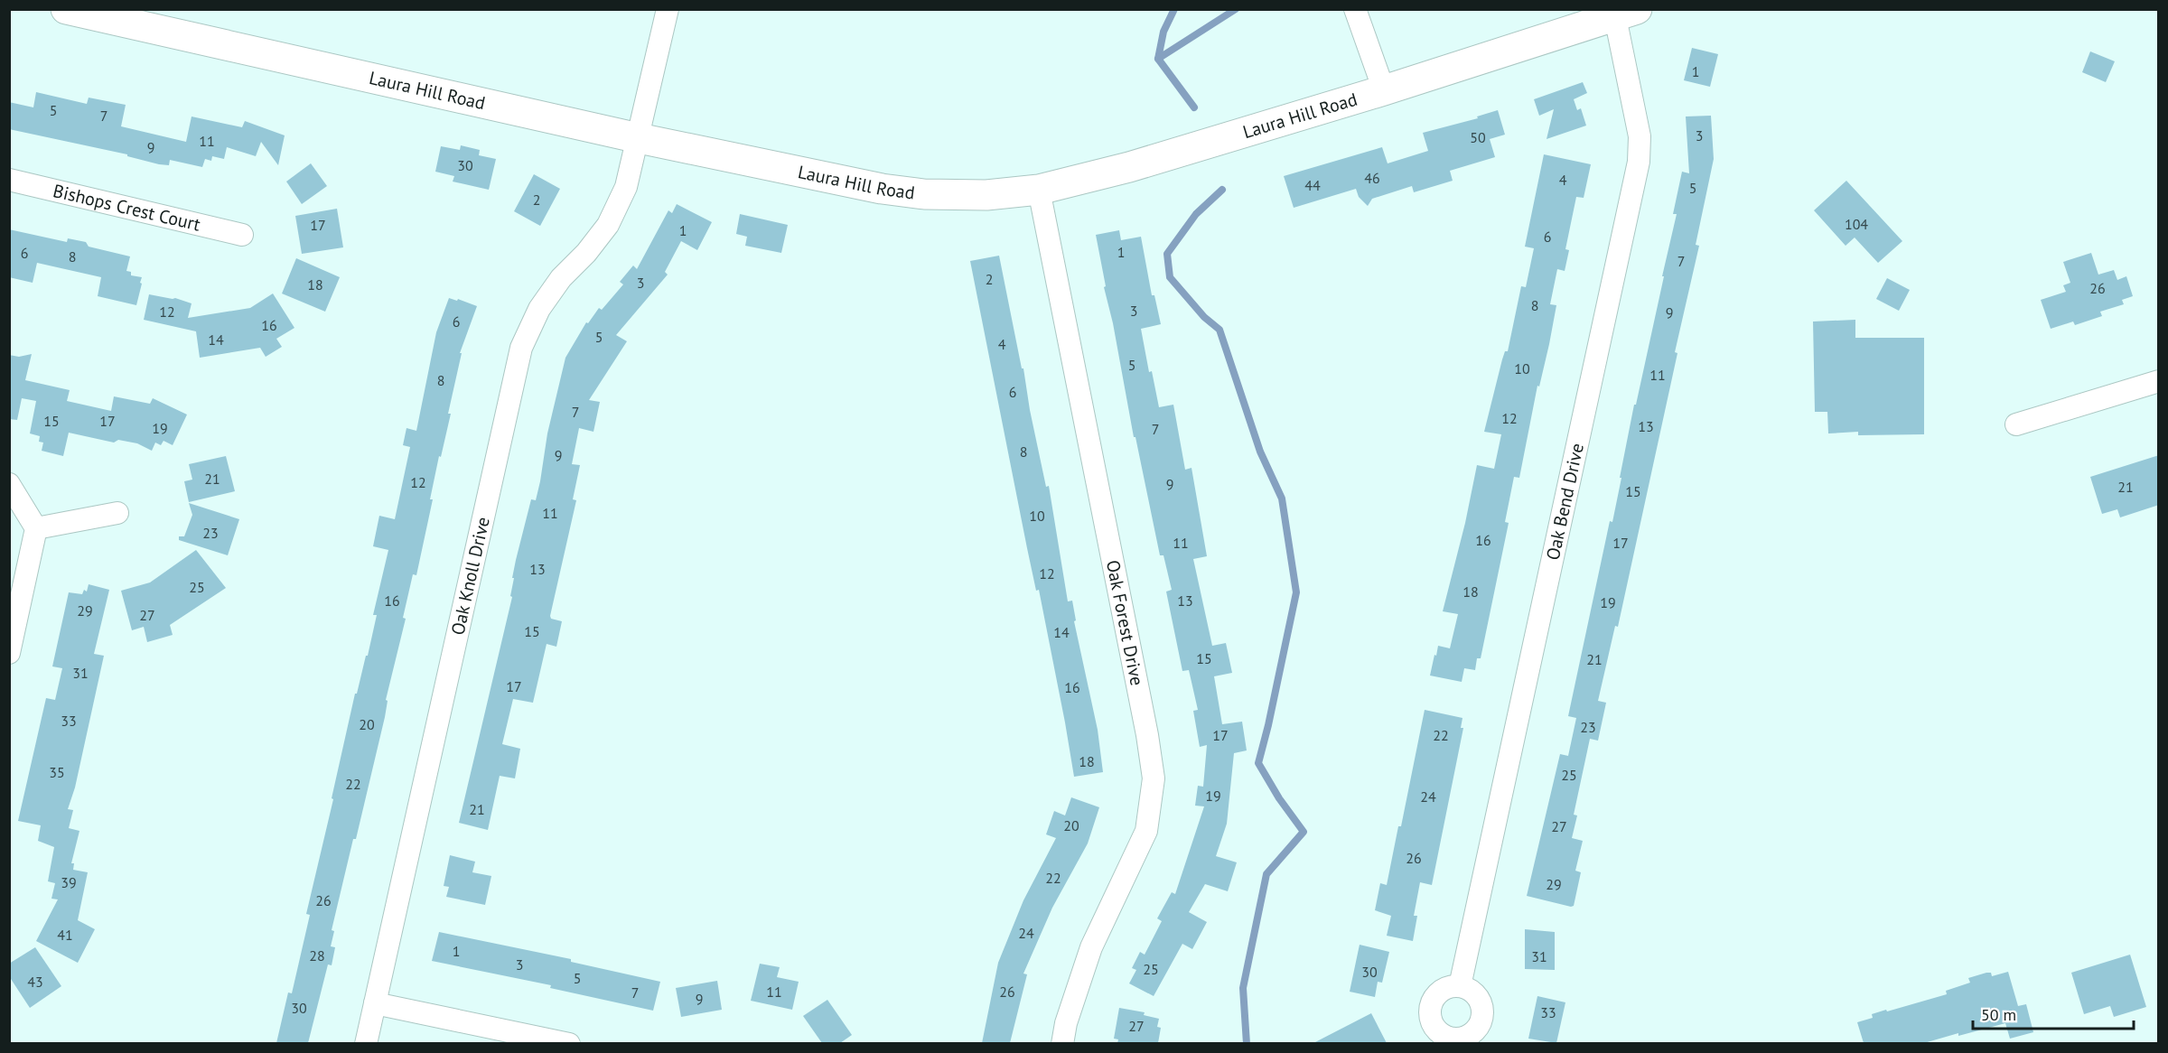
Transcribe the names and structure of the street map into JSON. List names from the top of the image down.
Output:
{
  "streets": {
    "main road": ["Laura Hill Road"],
    "street": [
      "Bishops Crest Court",
      "Oak Bend Drive",
      "Oak Knoll Drive",
      "Oak Forest Drive"
    ]
  },
  "crossings": [
    ["Laura Hill Road", "Oak Bend Drive"],
    ["Laura Hill Road", "Oak Knoll Drive"],
    ["Laura Hill Road", "Oak Forest Drive"]
  ],
  "house_numbers": [
    "1",
    "5",
    "7",
    "3",
    "50",
    "11",
    "9",
    "30",
    "46",
    "4",
    "44",
    "5",
    "2",
    "104",
    "17",
    "1",
    "6",
    "1",
    "6",
    "8",
    "7",
    "2",
    "3",
    "18",
    "26",
    "8",
    "3",
    "12",
    "9",
    "6",
    "16",
    "5",
    "14",
    "4",
    "5",
    "10",
    "11",
    "8",
    "6",
    "7",
    "12",
    "15",
    "17",
    "13",
    "19",
    "7",
    "8",
    "9",
    "21",
    "12",
    "9",
    "21",
    "15",
    "11",
    "10",
    "23",
    "16",
    "11",
    "17",
    "13",
    "12",
    "25",
    "18",
    "16",
    "13",
    "19",
    "29",
    "27",
    "15",
    "14",
    "15",
    "21",
    "31",
    "17",
    "16",
    "33",
    "20",
    "23",
    "17",
    "22",
    "18",
    "35",
    "25",
    "22",
    "19",
    "24",
    "21",
    "20",
    "27",
    "26",
    "22",
    "39",
    "29",
    "26",
    "24",
    "41",
    "1",
    "28",
    "31",
    "3",
    "25",
    "30",
    "5",
    "43",
    "11",
    "26",
    "7",
    "9",
    "30",
    "33",
    "27"
  ],
  "scale_bar": "50 m"
}
